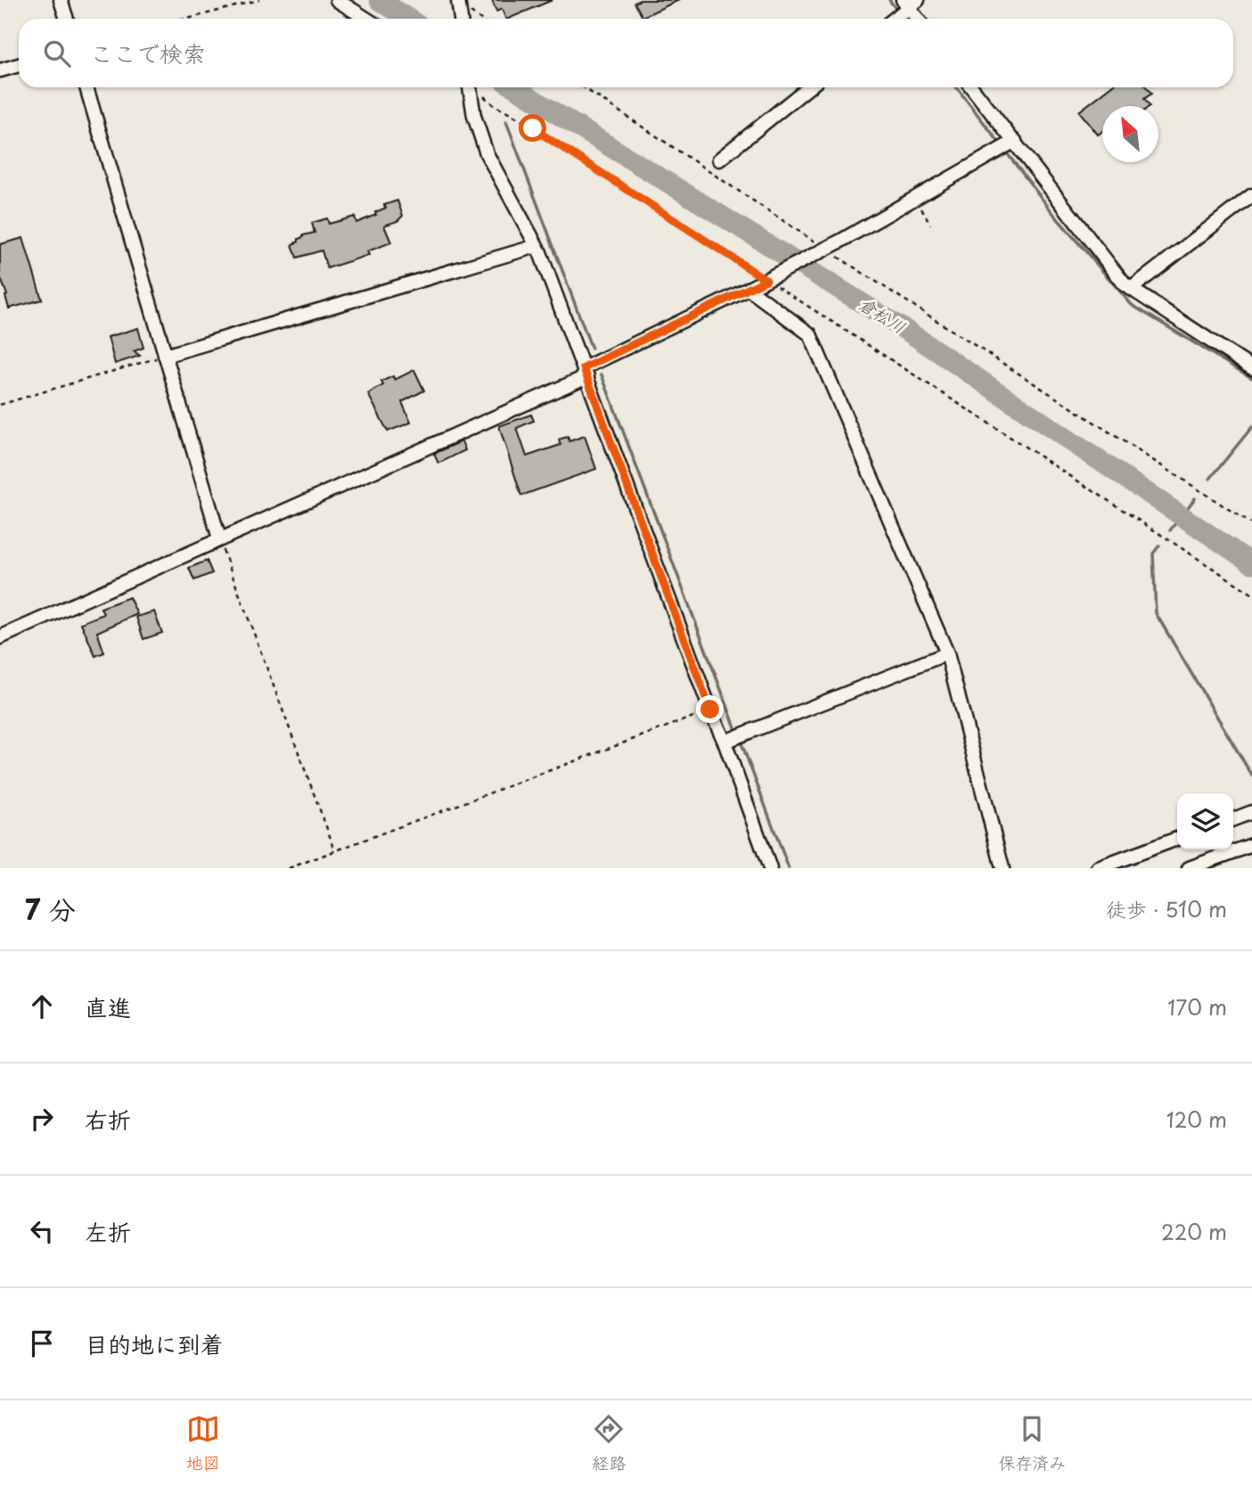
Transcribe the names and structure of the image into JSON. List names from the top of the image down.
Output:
{
  "water": ["倉松川"],
  "north": "top left",
  "page": {
    "search": "ここで検索",
    "heading": ["7 分", "徒歩 · 510 m"],
    "list": [
      ["直進", "170 m"],
      ["右折", "120 m"],
      ["左折", "220 m"],
      "目的地に到着"
    ],
    "nav": ["地図", "経路", "保存済み"]
  }
}
